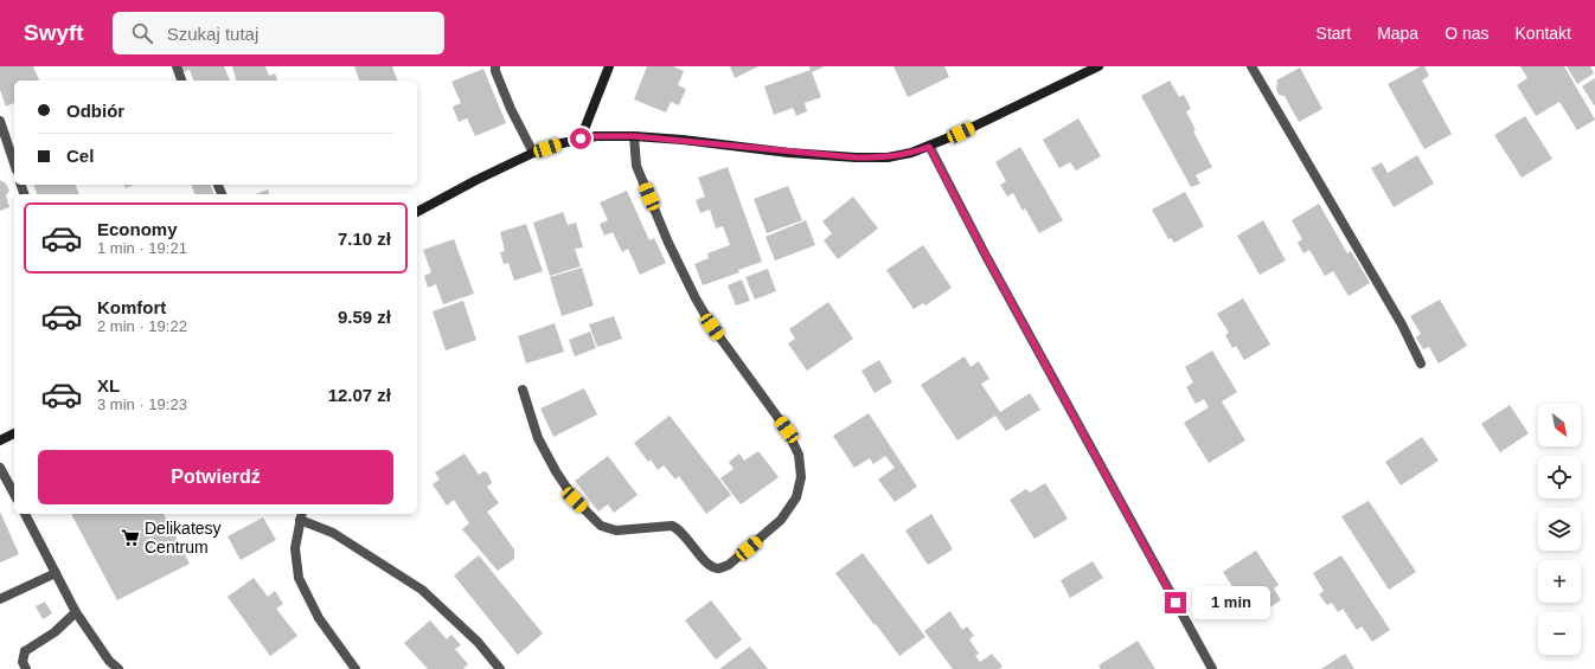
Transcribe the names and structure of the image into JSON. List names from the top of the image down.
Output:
{
  "places": {
    "supermarket": ["Delikatesy Centrum"]
  },
  "north": "bottom right",
  "page": {
    "header": "Swyft",
    "search": "Szukaj tutaj",
    "nav": [
      "Start",
      "Mapa",
      "O nas",
      "Kontakt"
    ],
    "banner": ["Odbiór", "Cel"],
    "list": [
      {
        "name": "Economy",
        "note": "1 min · 19:21",
        "value": "7.10 zł"
      },
      {
        "name": "Komfort",
        "note": "2 min · 19:22",
        "value": "9.59 zł"
      },
      {
        "name": "XL",
        "note": "3 min · 19:23",
        "value": "12.07 zł"
      }
    ],
    "map_buttons": ["+", "−"],
    "buttons": "Potwierdź",
    "bubble": "1 min"
  }
}
